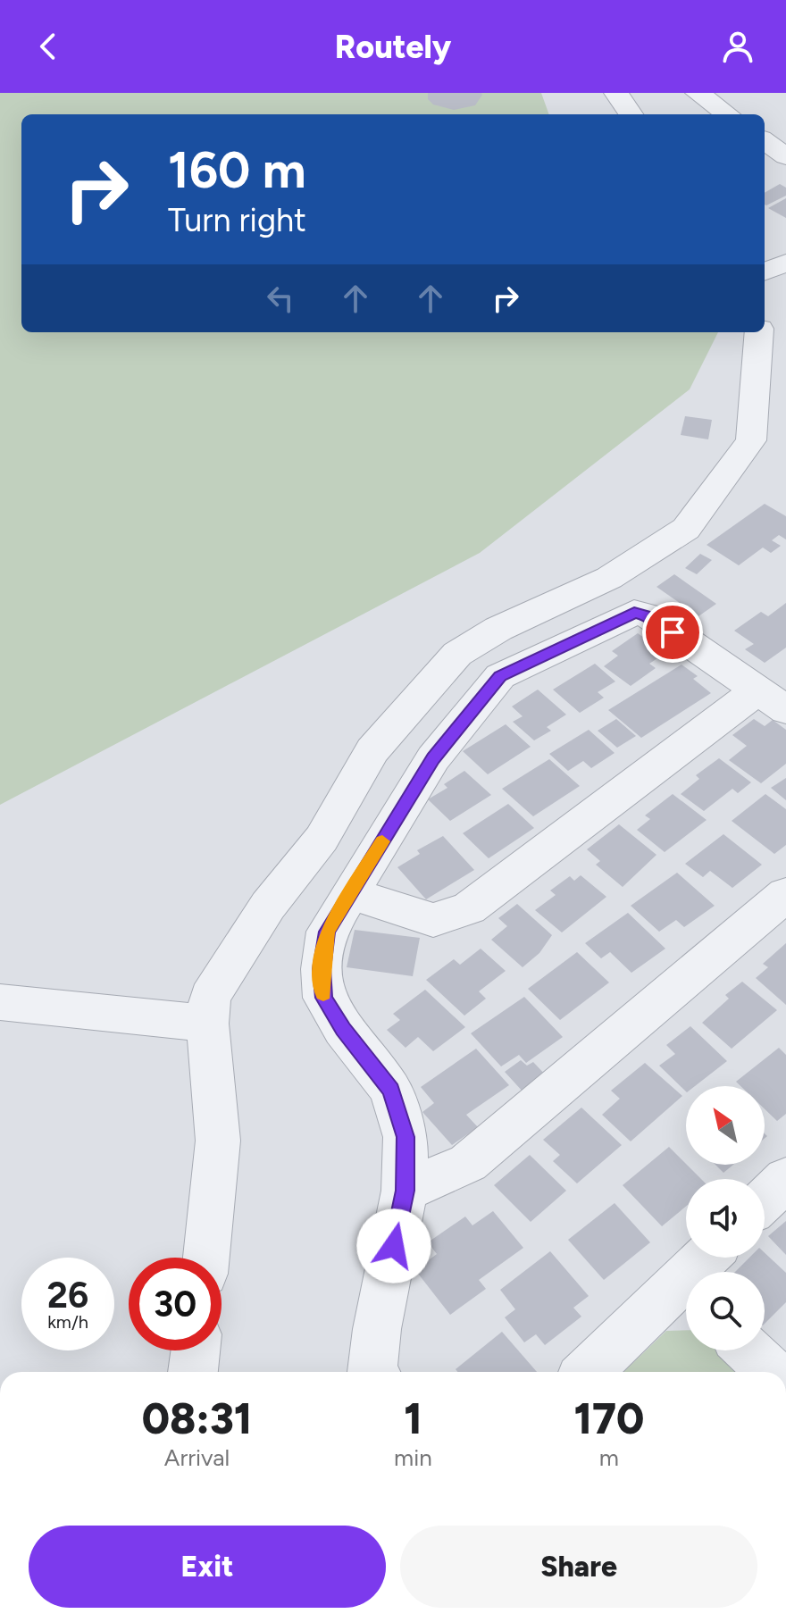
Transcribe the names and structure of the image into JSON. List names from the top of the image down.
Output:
{
  "north": "top left",
  "page": {
    "header": "Routely",
    "turn": ["160 m", "Turn right"],
    "speed": "26 km/h",
    "limit": "30",
    "eta": [
      "08:31",
      "Arrival",
      "1",
      "min",
      "170",
      "m"
    ],
    "buttons": ["Exit", "Share"]
  }
}
